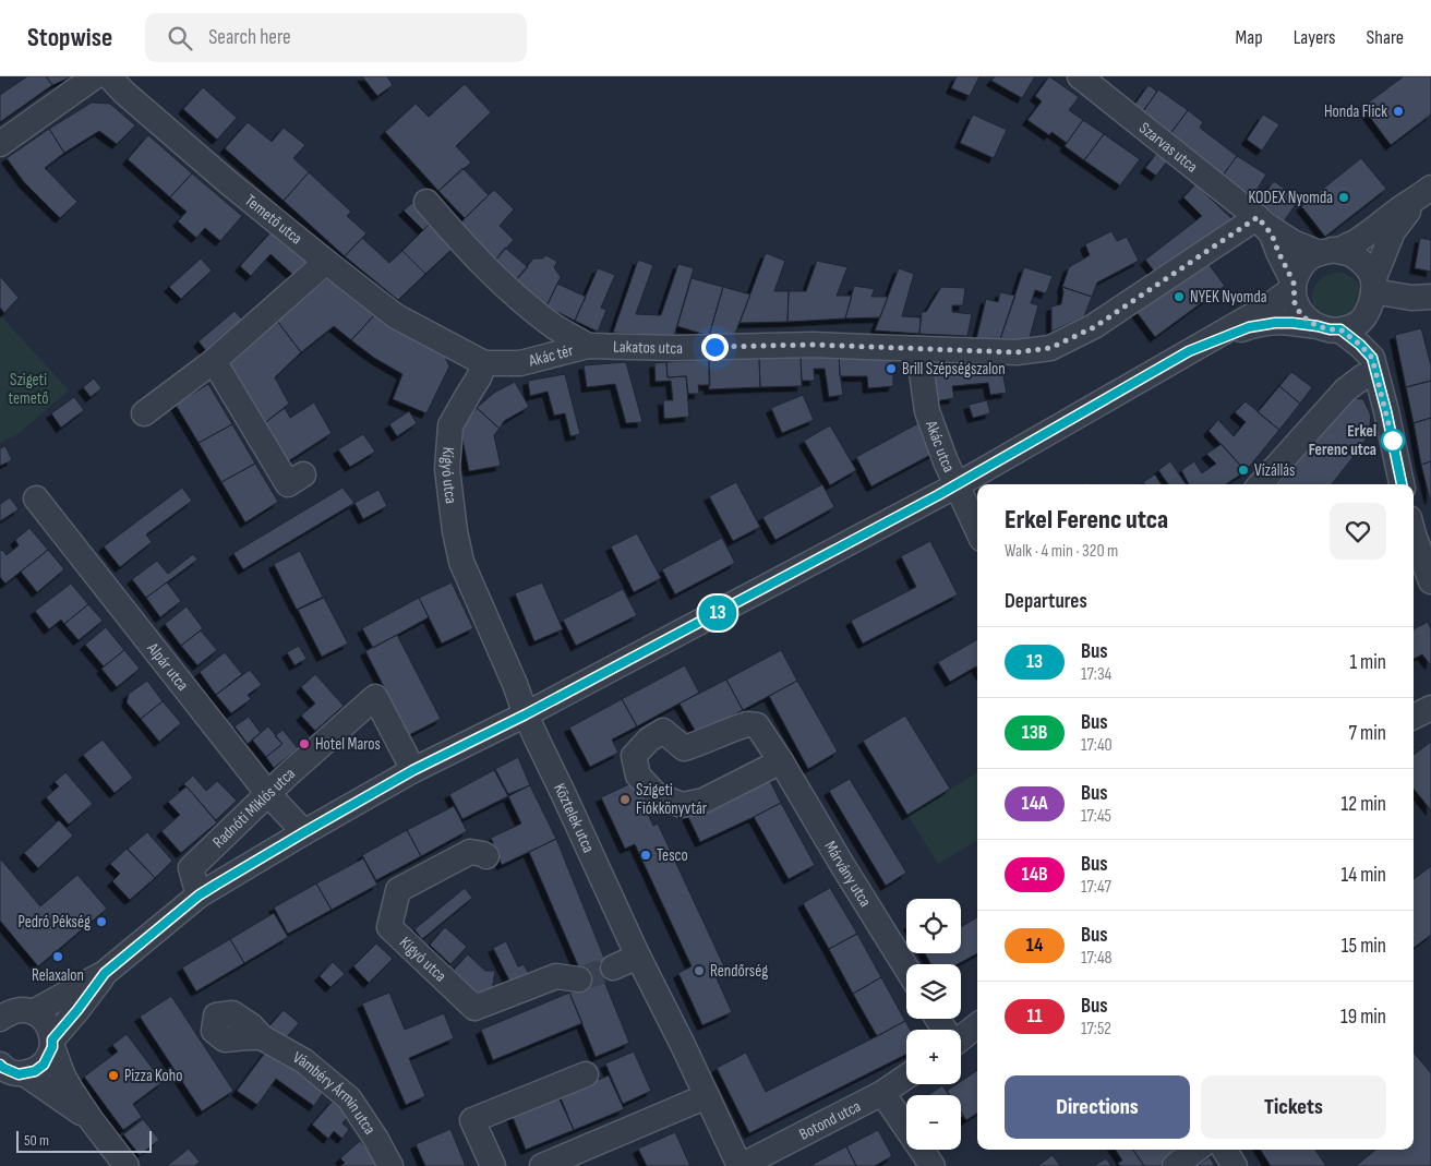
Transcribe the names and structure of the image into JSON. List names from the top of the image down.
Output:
{
  "streets": {
    "street": [
      "Szarvas utca",
      "Temető utca",
      "Lakatos utca",
      "Akác tér",
      "Akác utca",
      "Kígyó utca",
      "Alpár utca",
      "Radnóti Miklós utca",
      "Köztelek utca",
      "Márvány utca",
      "Vámbéry Ármin utca",
      "Botond utca"
    ]
  },
  "crossings": [
    ["Szarvas utca", "Lakatos utca"],
    ["Temető utca", "Akác tér"],
    ["Lakatos utca", "Akác tér"],
    ["Lakatos utca", "Akác utca"],
    ["Akác tér", "Kígyó utca"],
    ["Kígyó utca", "Köztelek utca"],
    ["Alpár utca", "Radnóti Miklós utca"],
    ["Köztelek utca", "Botond utca"]
  ],
  "parks": ["Szigeti temető"],
  "places": [
    "Honda Flick",
    "KODEX Nyomda",
    "NYEK Nyomda",
    "Brill Szépségszalon",
    "Erkel Ferenc utca",
    "Vízállás",
    "Hotel Maros",
    "Szigeti Fiókkönyvtár",
    "Tesco",
    "Pedró Pékség",
    "Relaxalon",
    "Rendőrség",
    "Pizza Koho"
  ],
  "lines": ["bus line 13"],
  "scale_bar": "50 m",
  "page": {
    "header": "Stopwise",
    "search": "Search here",
    "nav": ["Map", "Layers", "Share"],
    "on_map": "13",
    "heading": [
      ["Erkel Ferenc utca", "Walk · 4 min · 320 m"],
      "Departures"
    ],
    "list": [
      {
        "mark": "13",
        "name": "Bus",
        "note": "17:34",
        "value": "1 min"
      },
      {
        "mark": "13B",
        "name": "Bus",
        "note": "17:40",
        "value": "7 min"
      },
      {
        "mark": "14A",
        "name": "Bus",
        "note": "17:45",
        "value": "12 min"
      },
      {
        "mark": "14B",
        "name": "Bus",
        "note": "17:47",
        "value": "14 min"
      },
      {
        "mark": "14",
        "name": "Bus",
        "note": "17:48",
        "value": "15 min"
      },
      {
        "mark": "11",
        "name": "Bus",
        "note": "17:52",
        "value": "19 min"
      }
    ],
    "map_buttons": ["+", "−"],
    "buttons": ["Directions", "Tickets"],
    "scale": "50 m"
  }
}
